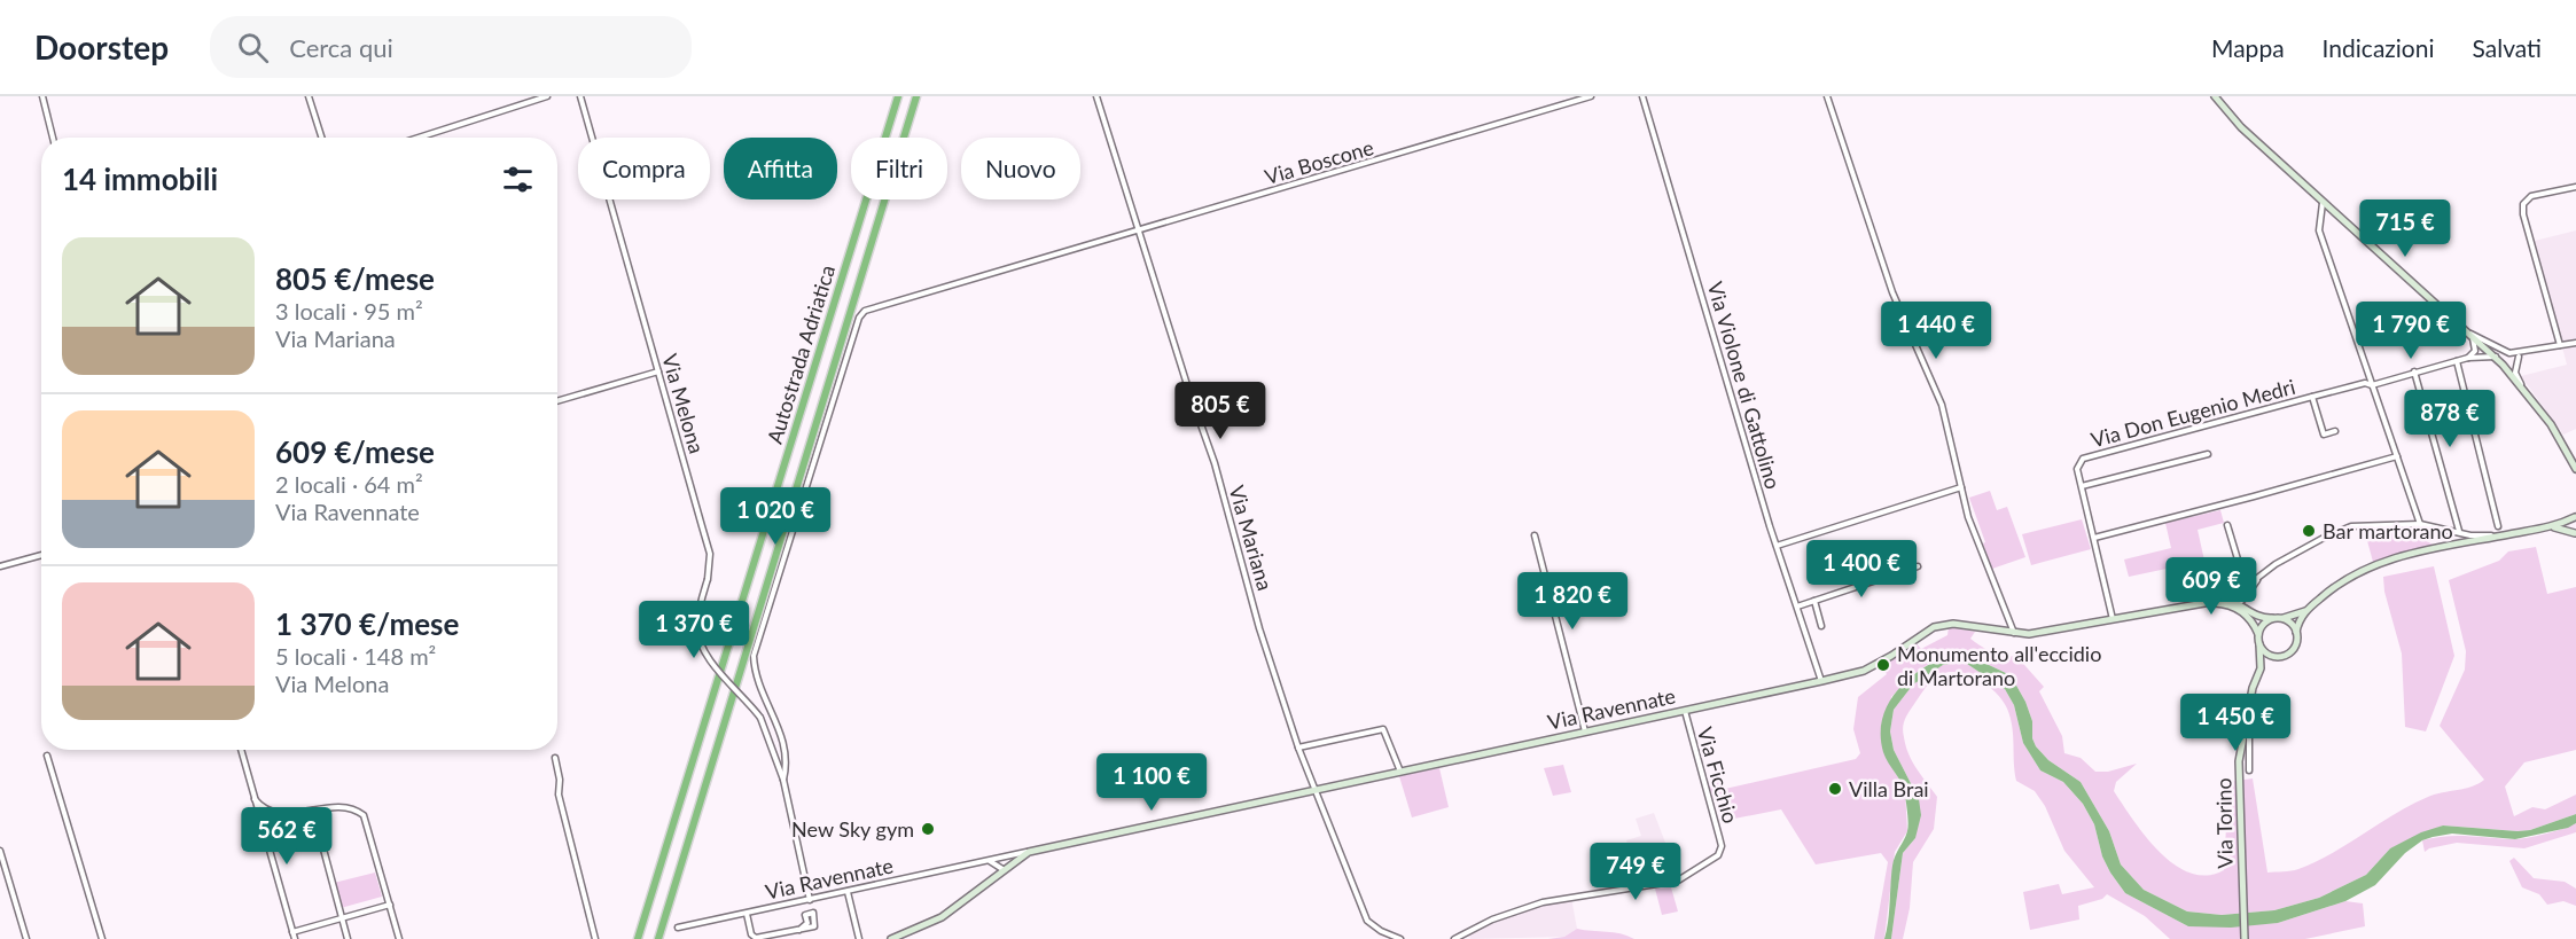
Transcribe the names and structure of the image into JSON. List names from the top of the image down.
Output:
{
  "streets": {
    "highway": ["Autostrada Adriatica"],
    "main road": ["Via Ravennate", "Via Torino"],
    "street": [
      "Via Boscone",
      "Via Violone di Gattolino",
      "Via Melona",
      "Via Don Eugenio Medri",
      "Via Mariana",
      "Via Ficchio"
    ]
  },
  "crossings": [
    ["Via Boscone", "Via Melona"],
    ["Via Boscone", "Via Mariana"],
    ["Via Violone di Gattolino", "Via Ravennate"],
    ["Via Melona", "Via Ravennate"],
    ["Via Don Eugenio Medri", "Via Ravennate"],
    ["Via Mariana", "Via Ravennate"],
    ["Via Ravennate", "Via Ficchio"],
    ["Via Ravennate", "Via Torino"]
  ],
  "places": [
    "Bar martorano",
    "Monumento all'eccidio di Martorano",
    "Villa Brai",
    "New Sky gym"
  ],
  "page": {
    "header": "Doorstep",
    "search": "Cerca qui",
    "nav": ["Mappa", "Indicazioni", "Salvati"],
    "chip": [
      "Compra",
      "Affitta",
      "Filtri",
      "Nuovo"
    ],
    "heading": "14 immobili",
    "price": [
      "715 €",
      "1 440 €",
      "1 790 €",
      "805 €",
      "878 €",
      "1 020 €",
      "1 400 €",
      "609 €",
      "1 820 €",
      "1 370 €",
      "1 450 €",
      "1 100 €",
      "562 €",
      "749 €"
    ],
    "list": [
      {
        "name": "805 €/mese",
        "note": "3 locali · 95 m² · Via Mariana"
      },
      {
        "name": "609 €/mese",
        "note": "2 locali · 64 m² · Via Ravennate"
      },
      {
        "name": "1 370 €/mese",
        "note": "5 locali · 148 m² · Via Melona"
      }
    ]
  }
}
